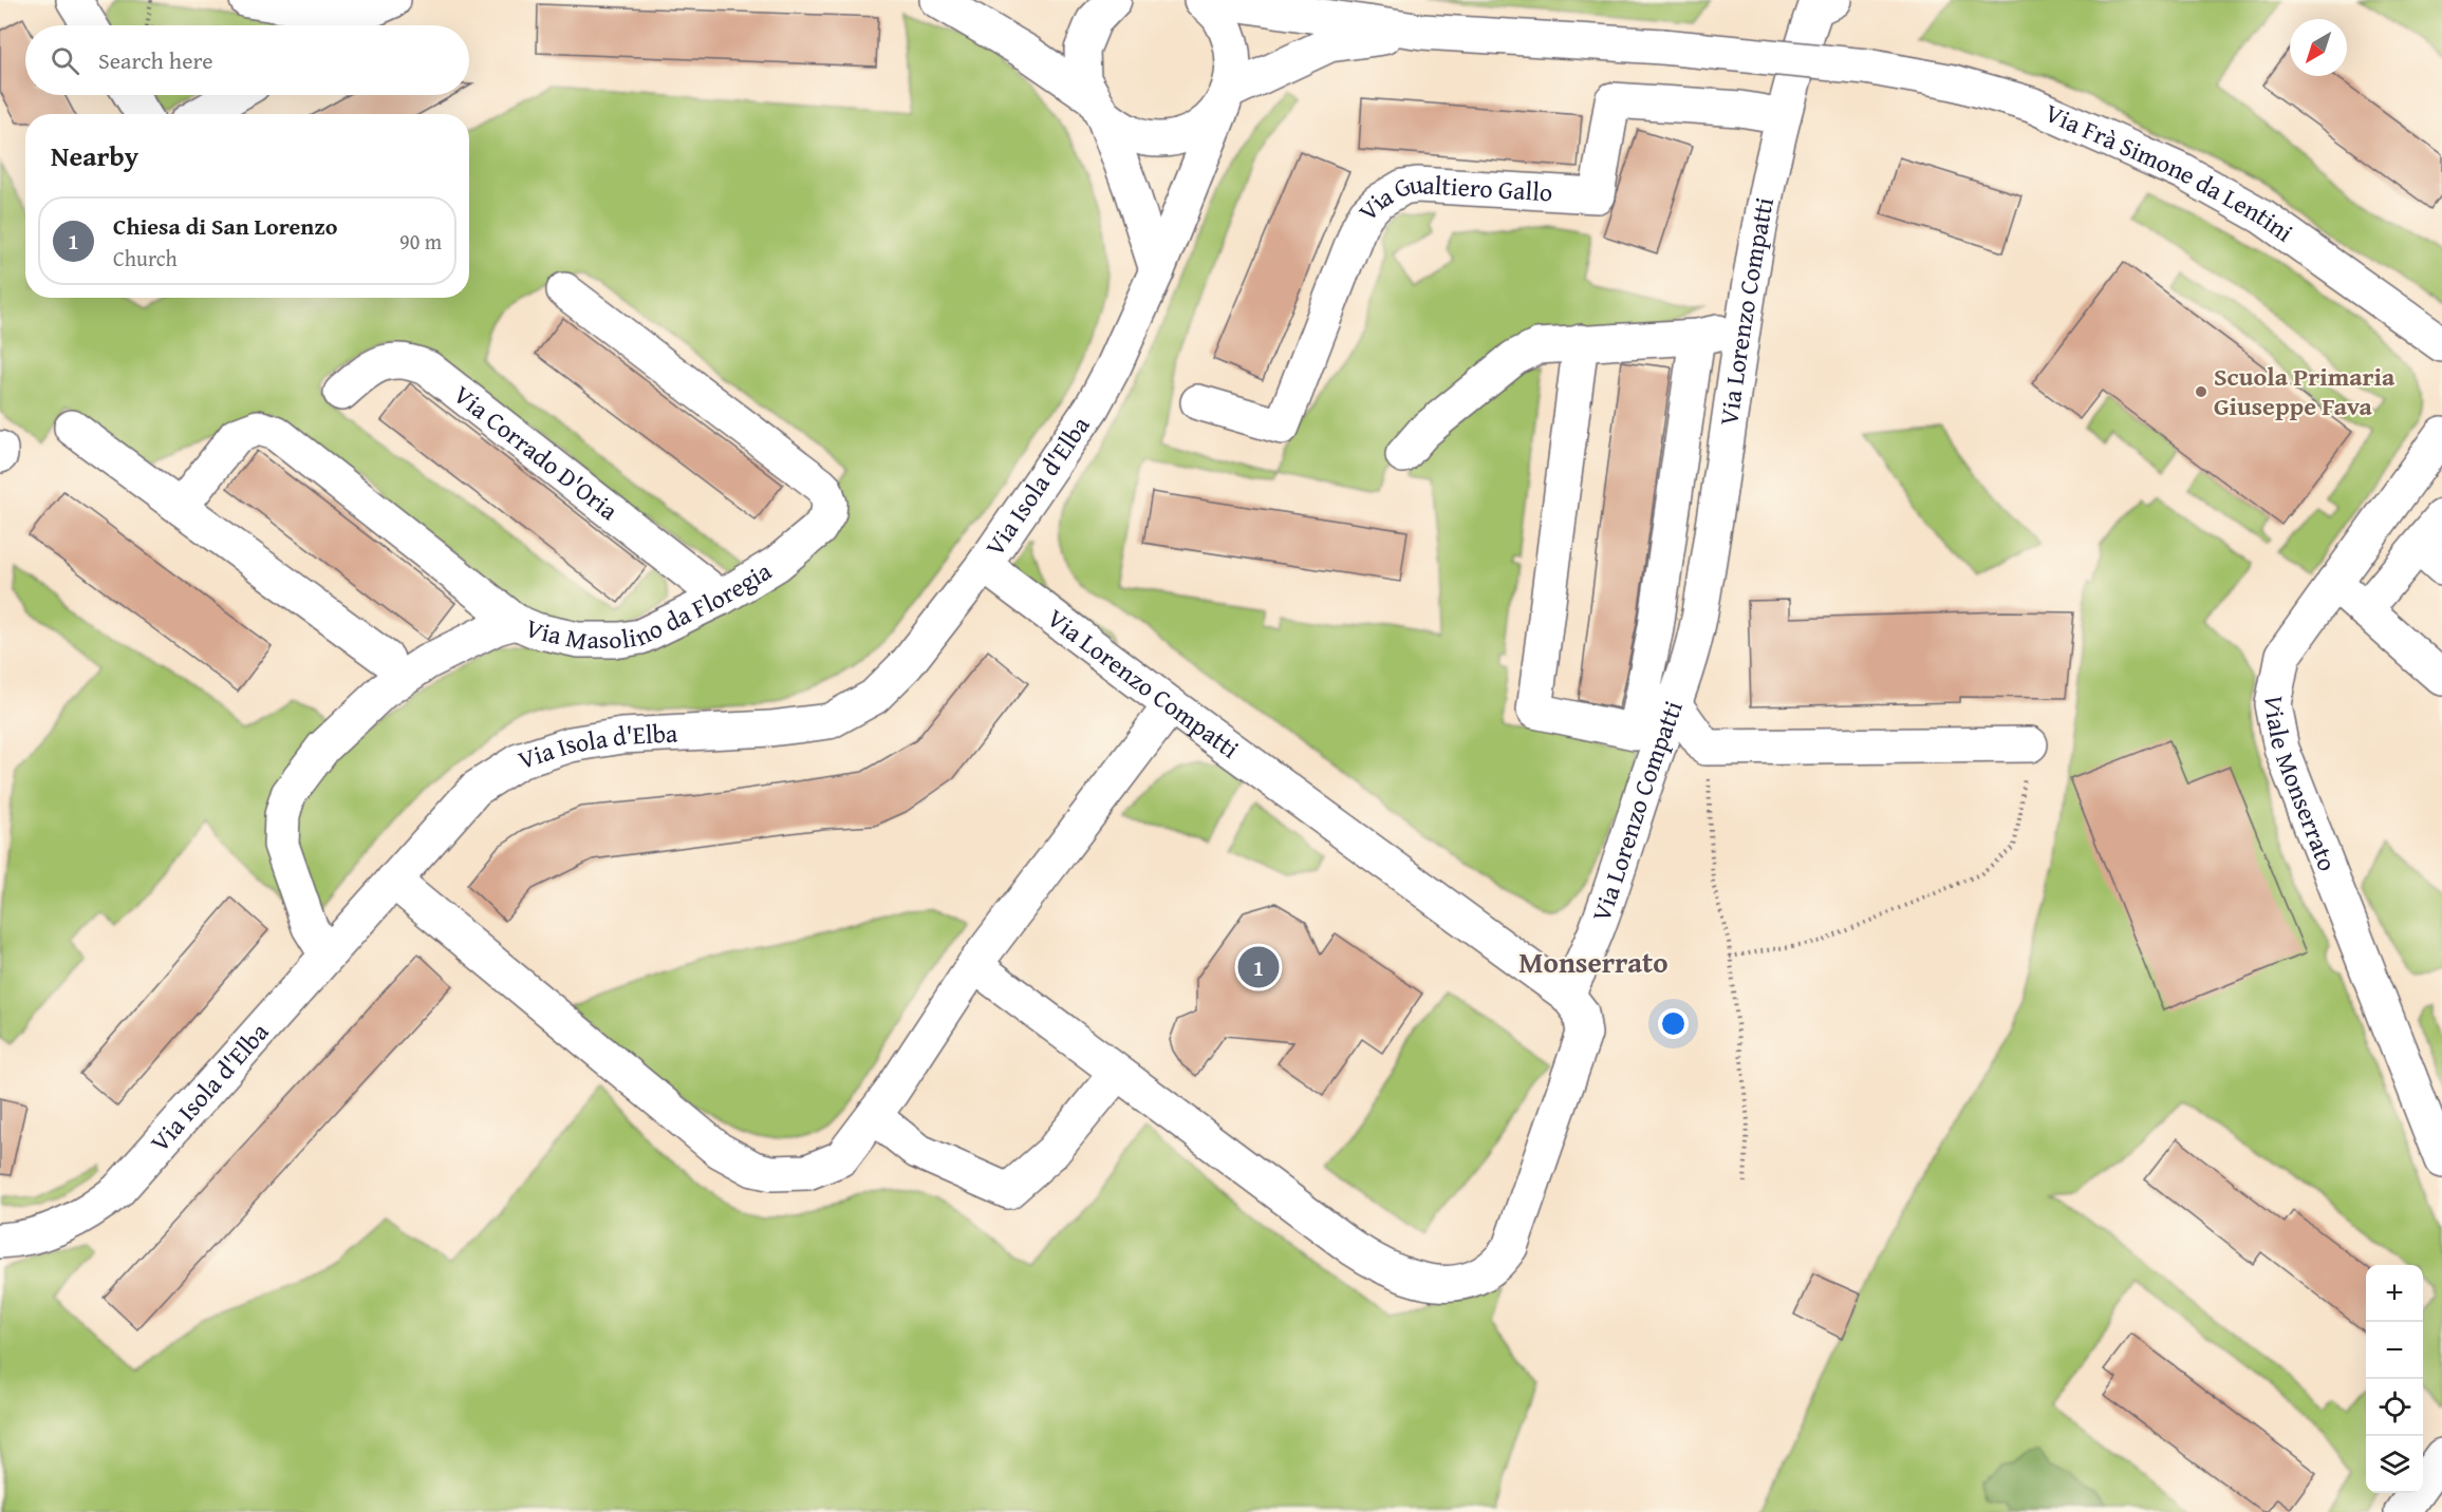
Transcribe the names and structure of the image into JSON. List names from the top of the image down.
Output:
{
  "streets": {
    "street": [
      "Via Frà Simone da Lentini",
      "Via Gualtiero Gallo",
      "Via Lorenzo Compatti",
      "Via Corrado D'Oria",
      "Via Isola d'Elba",
      "Via Masolino da Floregia",
      "Viale Monserrato"
    ]
  },
  "crossings": [
    ["Via Gualtiero Gallo", "Via Lorenzo Compatti"],
    ["Via Lorenzo Compatti", "Via Isola d'Elba"],
    ["Via Corrado D'Oria", "Via Masolino da Floregia"],
    ["Via Isola d'Elba", "Via Masolino da Floregia"]
  ],
  "districts": ["Monserrato"],
  "places": ["Scuola Primaria Giuseppe Fava"],
  "north": "bottom left",
  "page": {
    "search": "Search here",
    "heading": "Nearby",
    "list": [
      {
        "mark": "1",
        "name": "Chiesa di San Lorenzo",
        "note": "Church",
        "value": "90 m"
      }
    ],
    "pins": "1",
    "map_buttons": ["+", "−"]
  }
}
